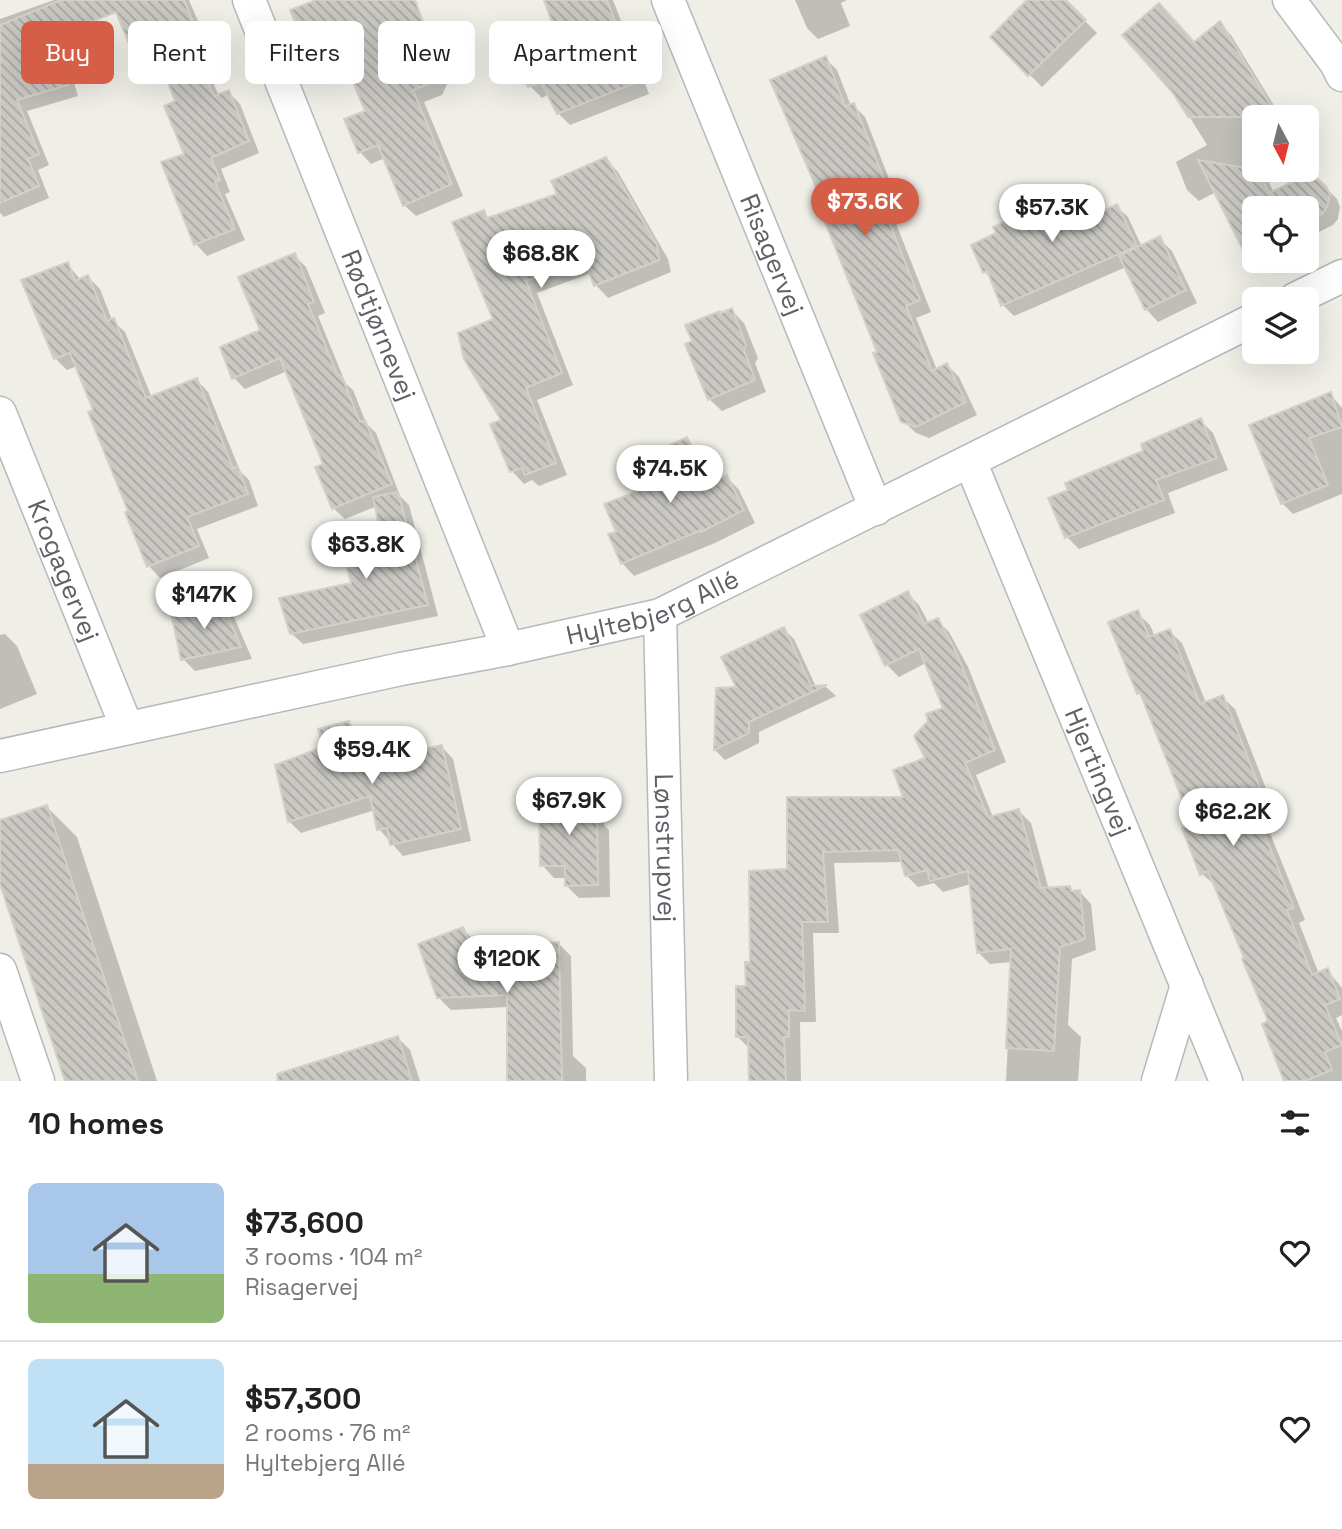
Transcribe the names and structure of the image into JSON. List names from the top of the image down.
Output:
{
  "streets": {
    "street": [
      "Risagervej",
      "Rødtjørnevej",
      "Krogagervej",
      "Hyltebjerg Allé",
      "Hjertingvej",
      "Lønstrupvej"
    ]
  },
  "crossings": [
    ["Risagervej", "Hyltebjerg Allé"],
    ["Rødtjørnevej", "Hyltebjerg Allé"],
    ["Krogagervej", "Hyltebjerg Allé"],
    ["Hyltebjerg Allé", "Hjertingvej"],
    ["Hyltebjerg Allé", "Lønstrupvej"]
  ],
  "north": "bottom",
  "page": {
    "chip": [
      "Buy",
      "Rent",
      "Filters",
      "New",
      "Apartment"
    ],
    "price": [
      "$73.6K",
      "$57.3K",
      "$68.8K",
      "$74.5K",
      "$63.8K",
      "$147K",
      "$59.4K",
      "$67.9K",
      "$62.2K",
      "$120K"
    ],
    "heading": "10 homes",
    "list": [
      {
        "name": "$73,600",
        "note": "3 rooms · 104 m² · Risagervej"
      },
      {
        "name": "$57,300",
        "note": "2 rooms · 76 m² · Hyltebjerg Allé"
      }
    ]
  }
}
